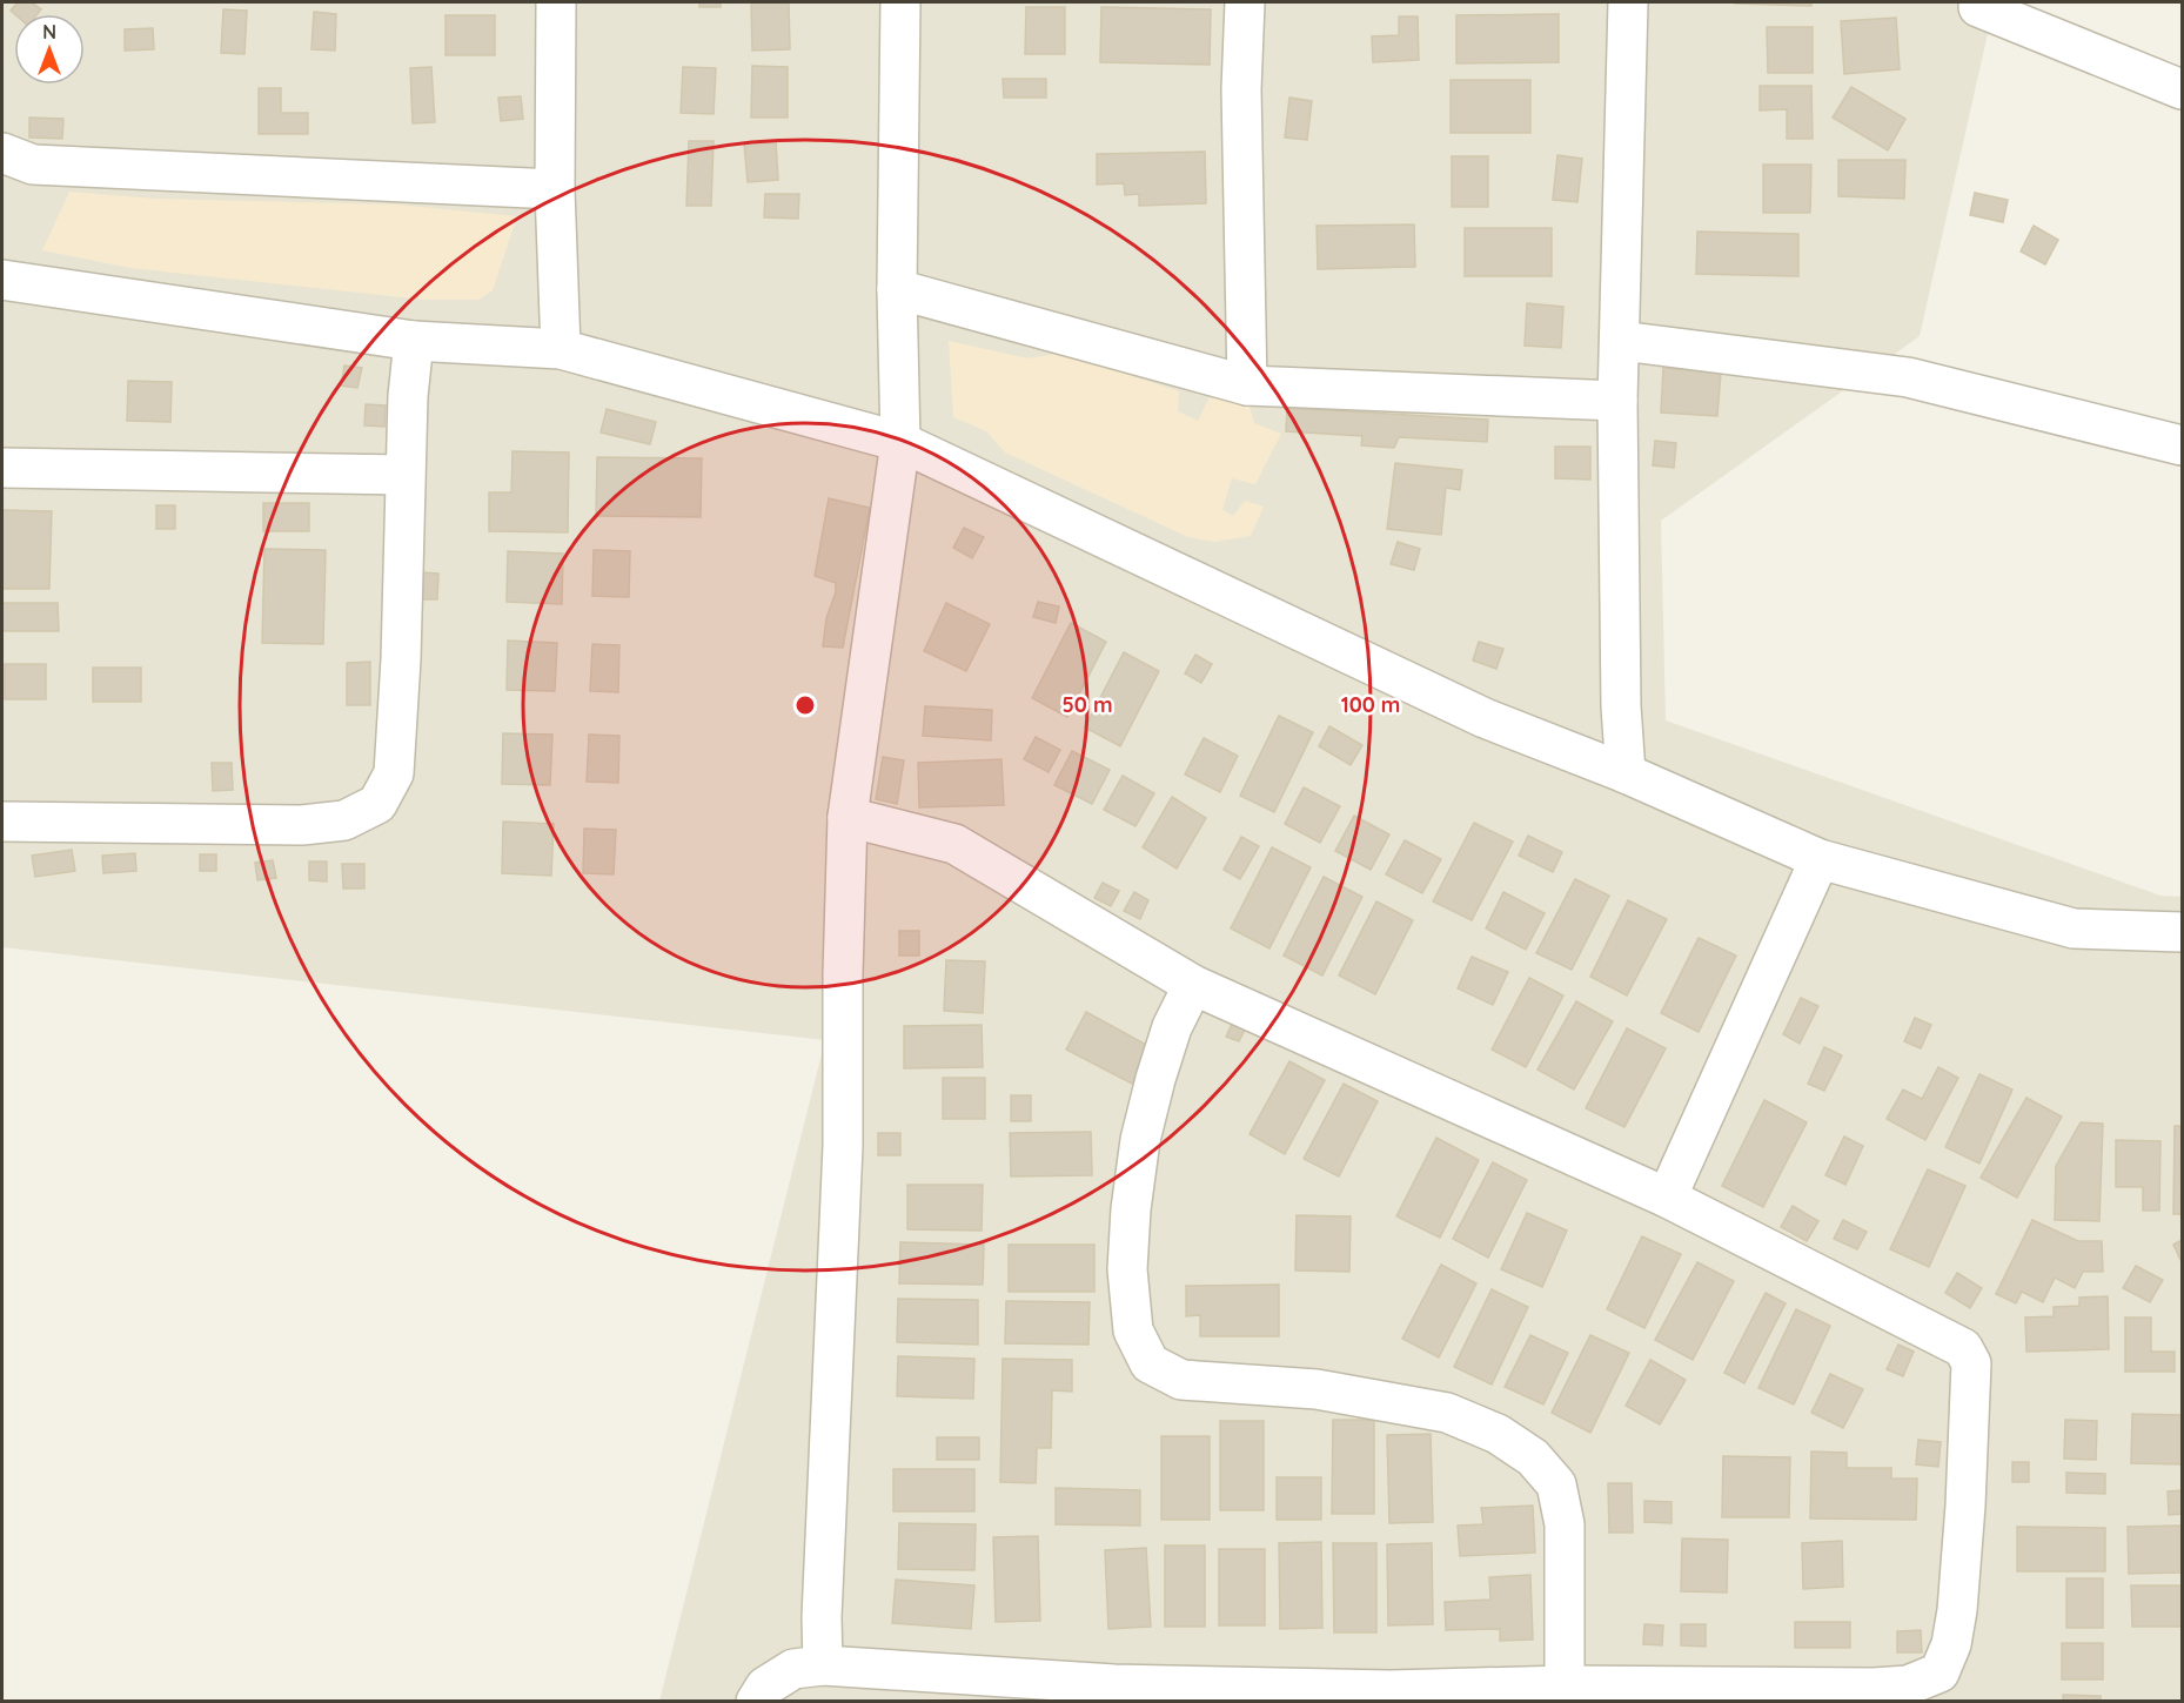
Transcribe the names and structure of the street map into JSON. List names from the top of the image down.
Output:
{
  "north": "top",
  "rings": ["50 m", "100 m"]
}
